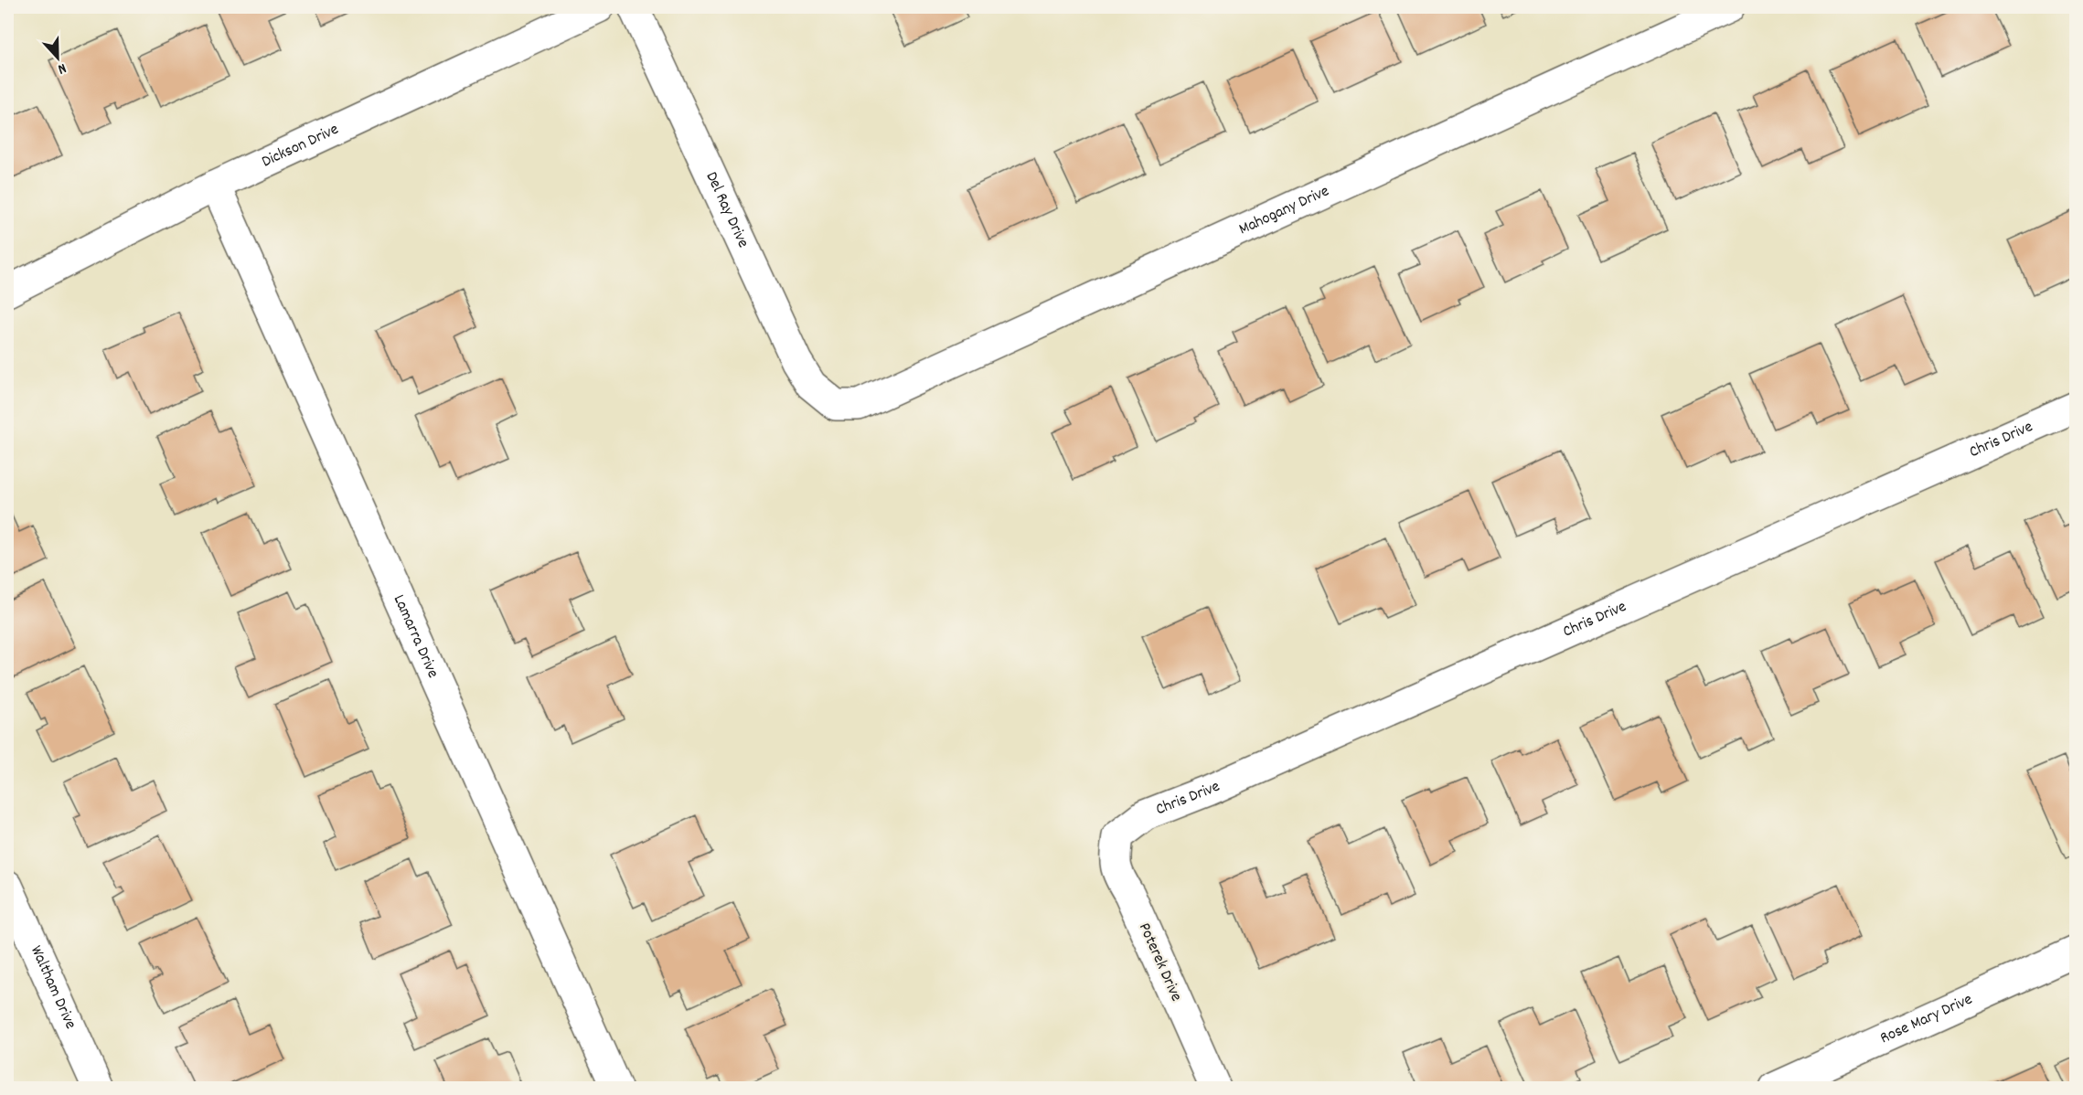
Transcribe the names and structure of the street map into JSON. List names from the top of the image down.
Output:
{
  "streets": {
    "street": [
      "Dickson Drive",
      "Mahogany Drive",
      "Del Ray Drive",
      "Chris Drive",
      "Lamarra Drive",
      "Poterek Drive",
      "Waltham Drive",
      "Rose Mary Drive"
    ]
  },
  "crossings": [
    ["Dickson Drive", "Lamarra Drive"],
    ["Mahogany Drive", "Del Ray Drive"],
    ["Chris Drive", "Poterek Drive"]
  ],
  "north": "bottom"
}
